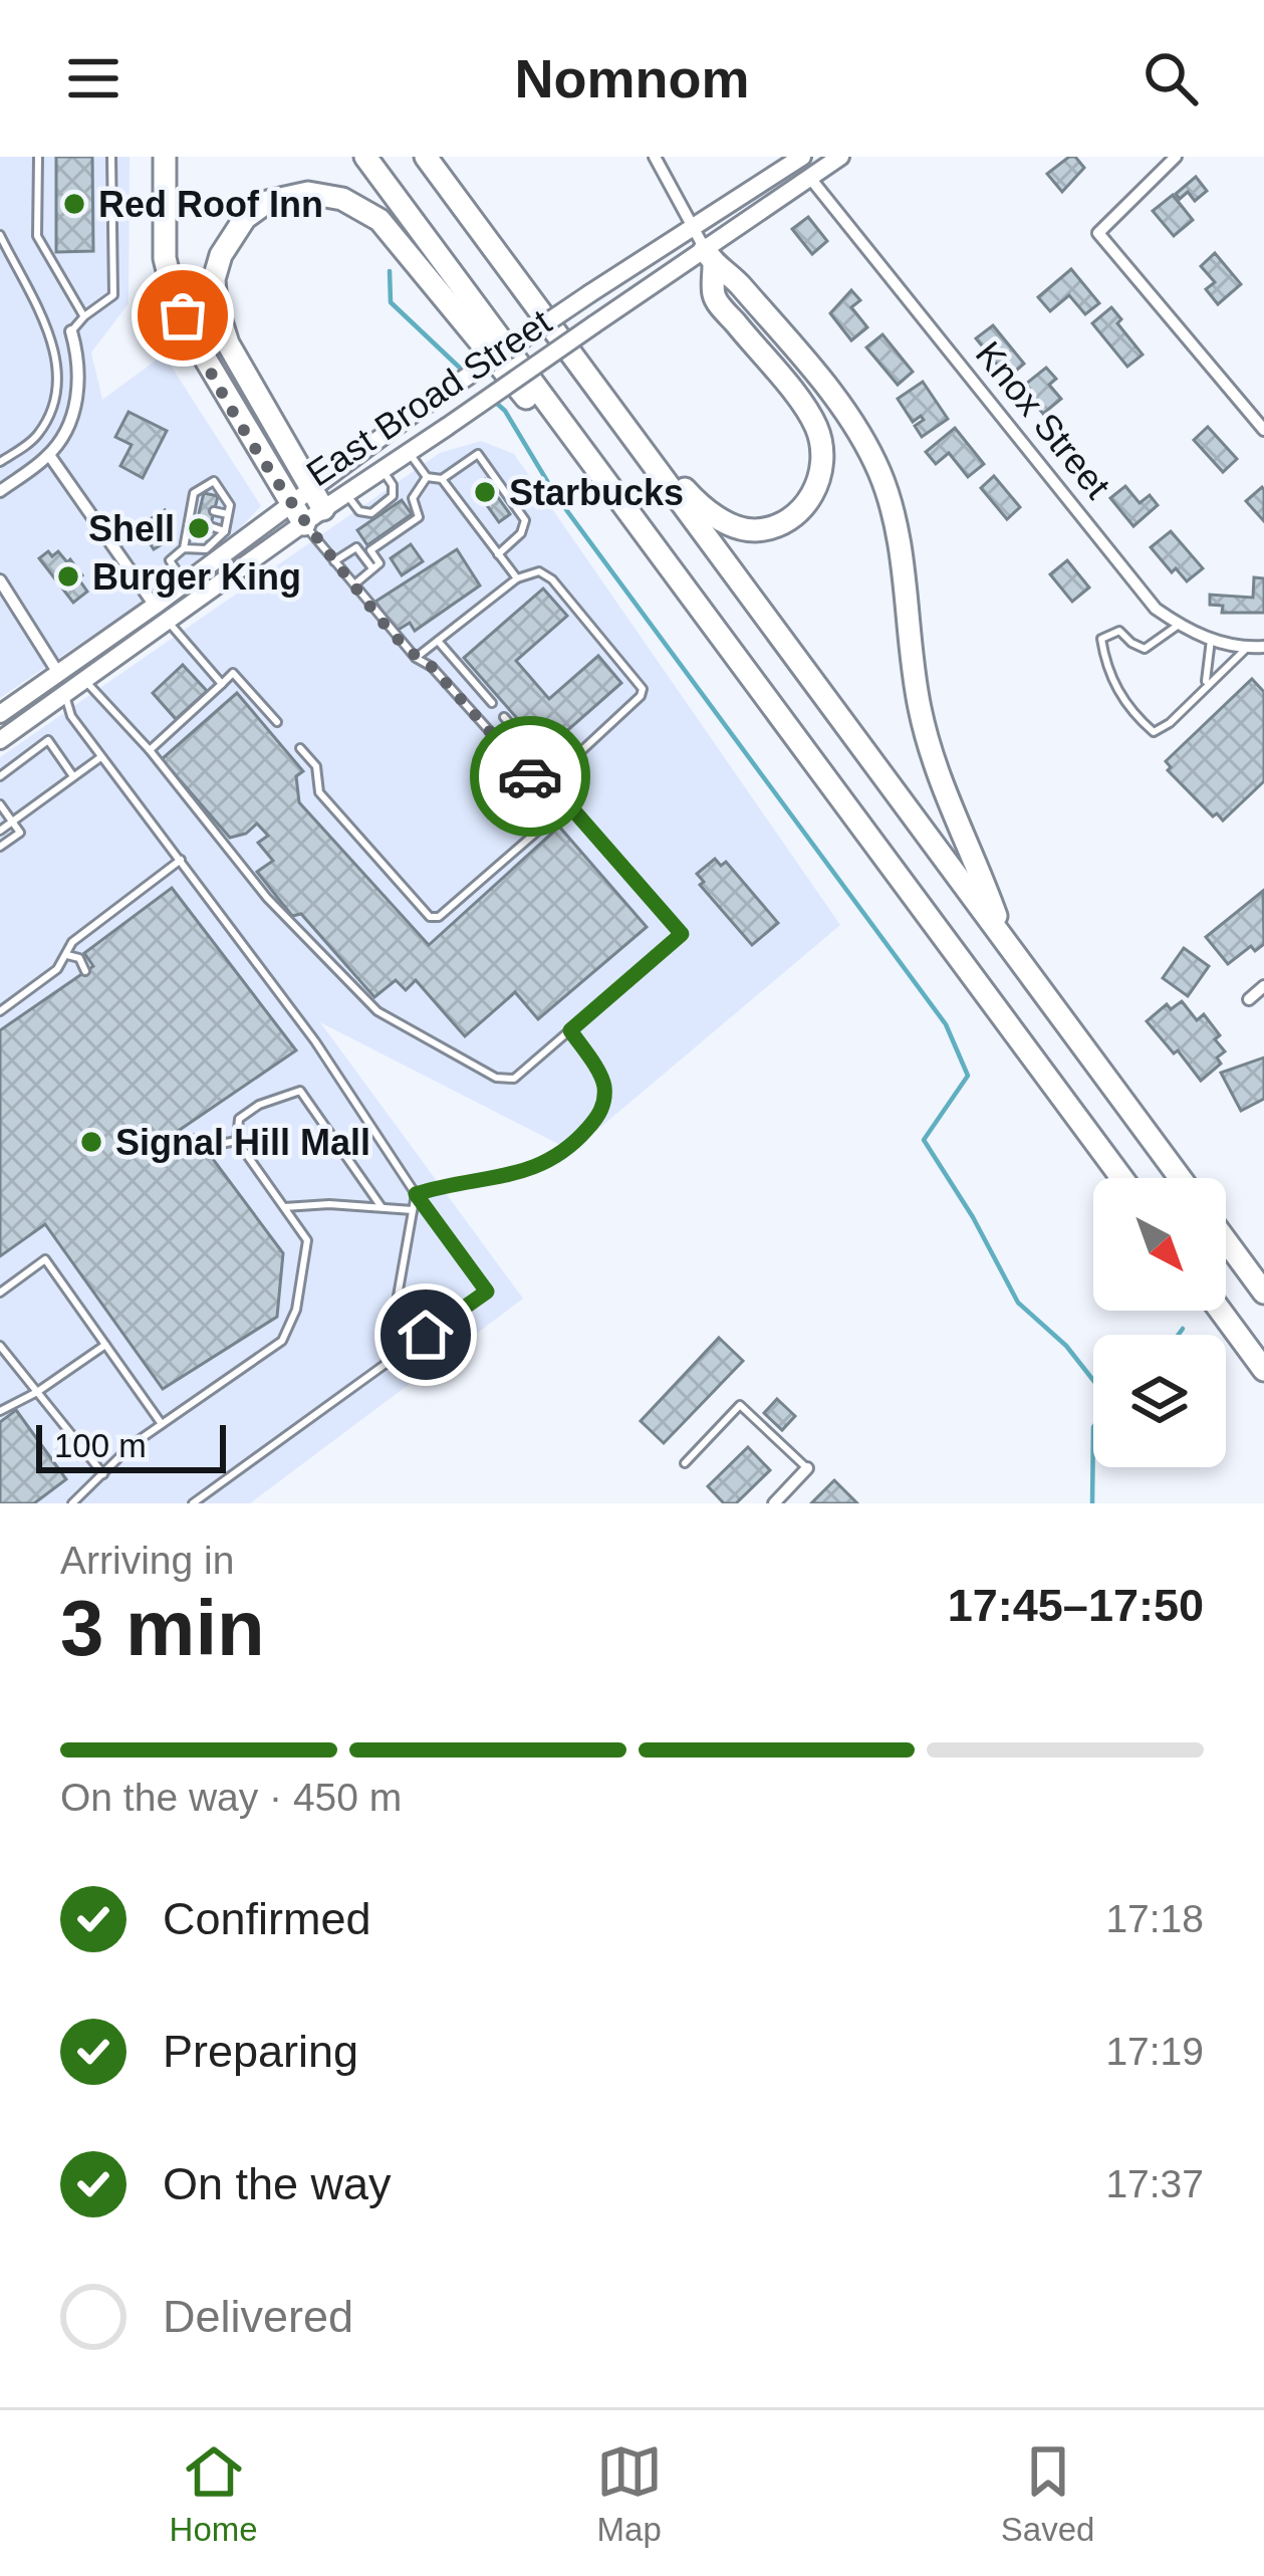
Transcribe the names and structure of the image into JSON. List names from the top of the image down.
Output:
{
  "streets": {
    "main road": ["East Broad Street"],
    "street": ["Knox Street"]
  },
  "crossings": [
    ["East Broad Street", "Knox Street"]
  ],
  "places": [
    "Red Roof Inn",
    "Starbucks",
    "Shell",
    "Burger King",
    "Signal Hill Mall"
  ],
  "scale_bar": "100 m",
  "north": "bottom right",
  "page": {
    "header": "Nomnom",
    "scale": "100 m",
    "heading": ["3 min", "Arriving in", "17:45–17:50"],
    "bar": "On the way · 450 m",
    "list": [
      ["Confirmed", "17:18"],
      ["Preparing", "17:19"],
      ["On the way", "17:37"],
      "Delivered"
    ],
    "tabs": ["Home", "Map", "Saved"]
  }
}
